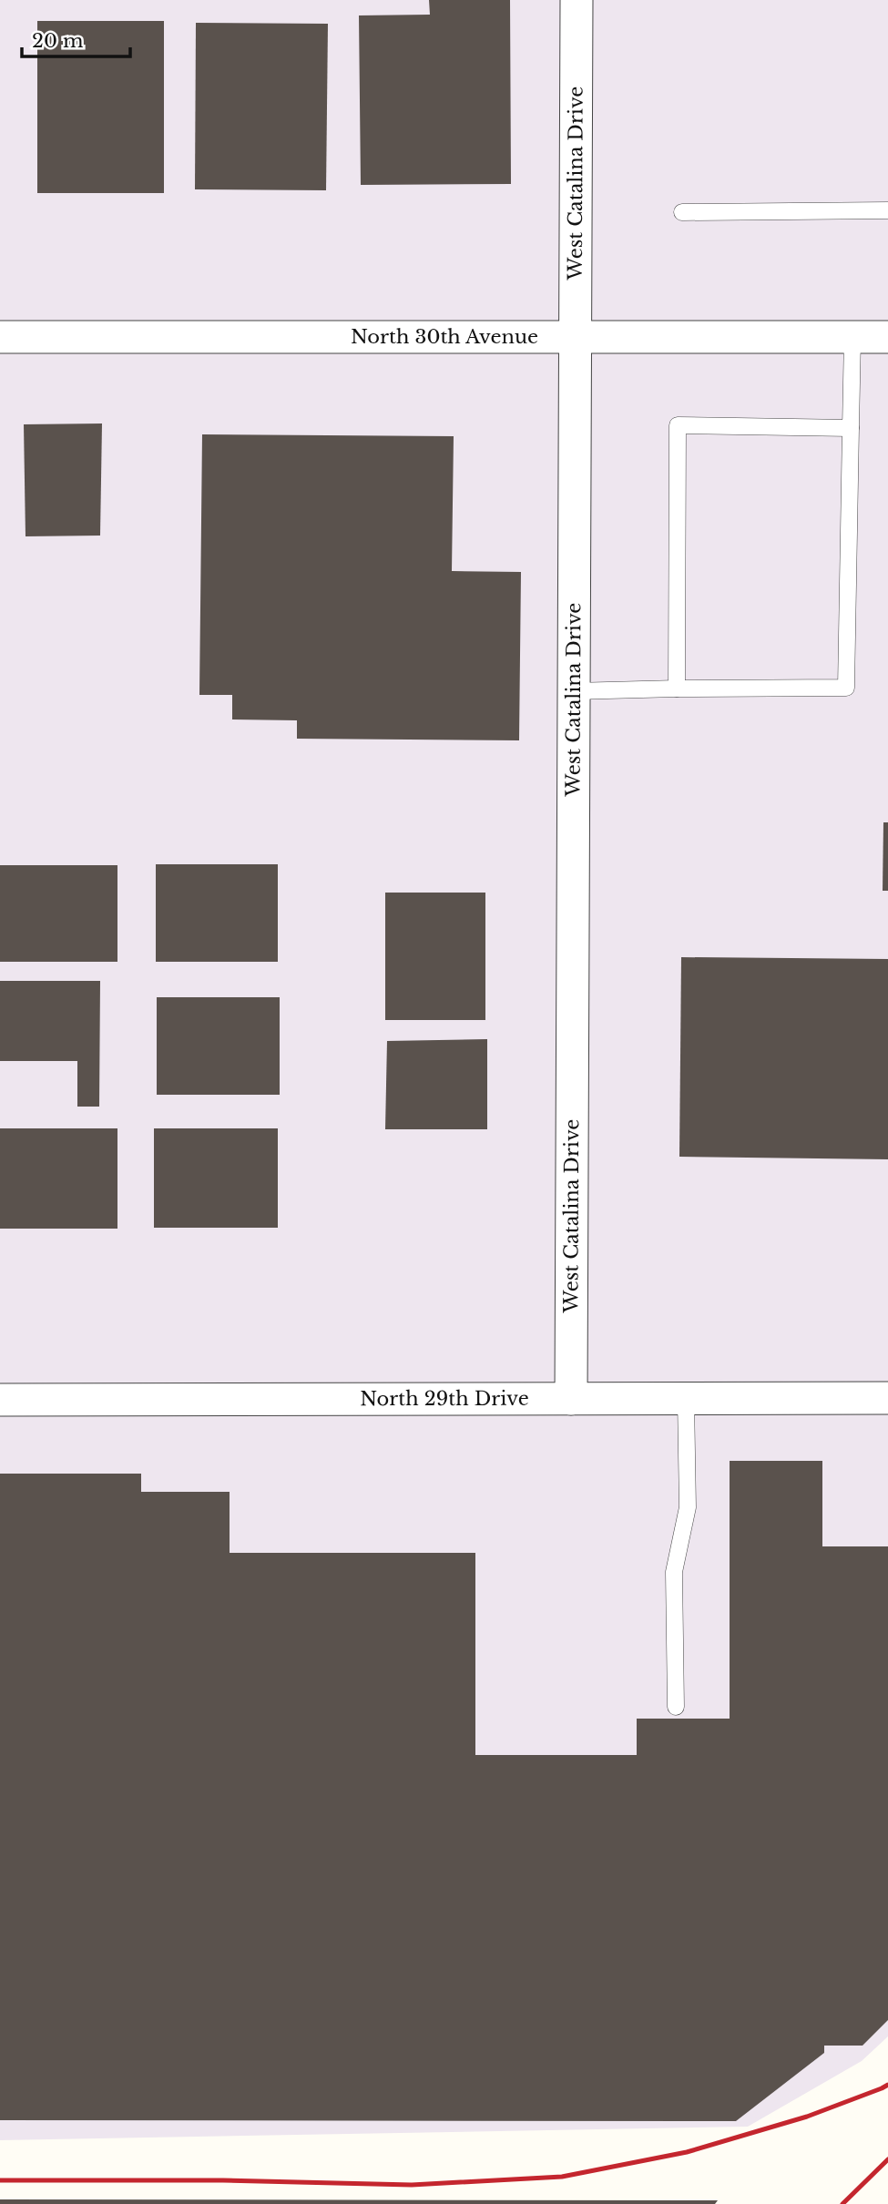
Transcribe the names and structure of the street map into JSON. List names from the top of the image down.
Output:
{
  "streets": {
    "street": ["West Catalina Drive", "North 30th Avenue", "North 29th Drive"]
  },
  "crossings": [
    ["West Catalina Drive", "North 30th Avenue"],
    ["West Catalina Drive", "North 29th Drive"]
  ],
  "scale_bar": "20 m"
}
